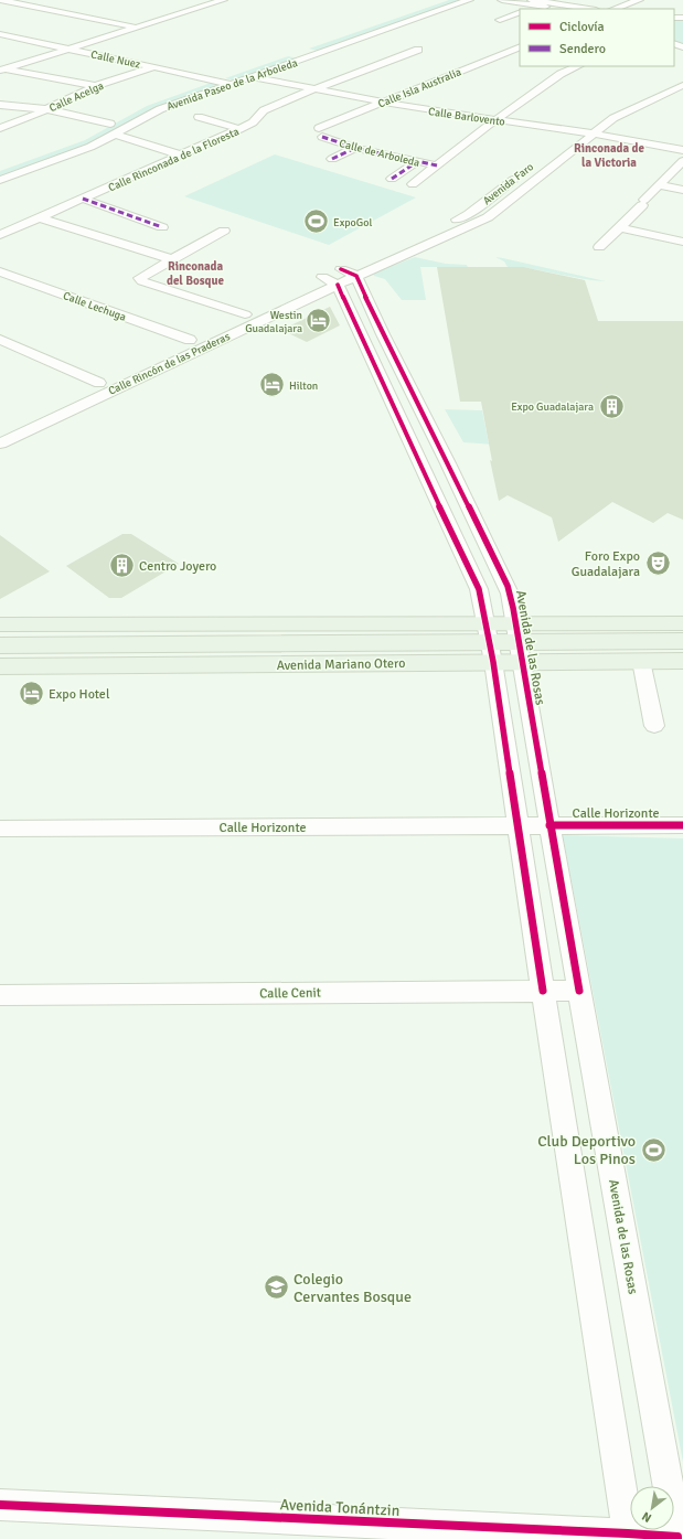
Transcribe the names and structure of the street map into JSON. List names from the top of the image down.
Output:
{
  "streets": {
    "main road": ["Avenida Mariano Otero"],
    "street": [
      "Calle Nuez",
      "Avenida Paseo de la Arboleda",
      "Calle Isla Australia",
      "Calle Acelga",
      "Calle Barlovento",
      "Calle de Arboleda",
      "Calle Rinconada de la Floresta",
      "Avenida Faro",
      "Calle Lechuga",
      "Calle Rincón de las Praderas",
      "Avenida de las Rosas",
      "Calle Horizonte",
      "Calle Cenit",
      "Avenida Tonántzin"
    ]
  },
  "crossings": [
    ["Calle Nuez", "Avenida Paseo de la Arboleda"],
    ["Calle Nuez", "Calle Acelga"],
    ["Avenida Paseo de la Arboleda", "Calle Barlovento"],
    ["Calle Isla Australia", "Calle Barlovento"],
    ["Calle Isla Australia", "Calle de Arboleda"],
    ["Calle Barlovento", "Calle Rinconada de la Floresta"],
    ["Calle Barlovento", "Avenida Faro"],
    ["Avenida Faro", "Calle Rincón de las Praderas"],
    ["Avenida Faro", "Avenida de las Rosas"],
    ["Calle Lechuga", "Calle Rincón de las Praderas"],
    ["Avenida de las Rosas", "Avenida Mariano Otero"],
    ["Avenida de las Rosas", "Calle Horizonte"],
    ["Avenida de las Rosas", "Calle Cenit"],
    ["Avenida de las Rosas", "Avenida Tonántzin"]
  ],
  "districts": ["Rinconada de la Victoria", "Rinconada del Bosque"],
  "places": {
    "sports": ["ExpoGol", "Club Deportivo Los Pinos"],
    "hotel": ["Westin Guadalajara", "Hilton", "Expo Hotel"],
    "building": ["Expo Guadalajara", "Centro Joyero"],
    "theatre": ["Foro Expo Guadalajara"],
    "school or university": ["Colegio Cervantes Bosque"]
  },
  "legend": ["Ciclovía", "Sendero"],
  "north": "bottom left"
}
